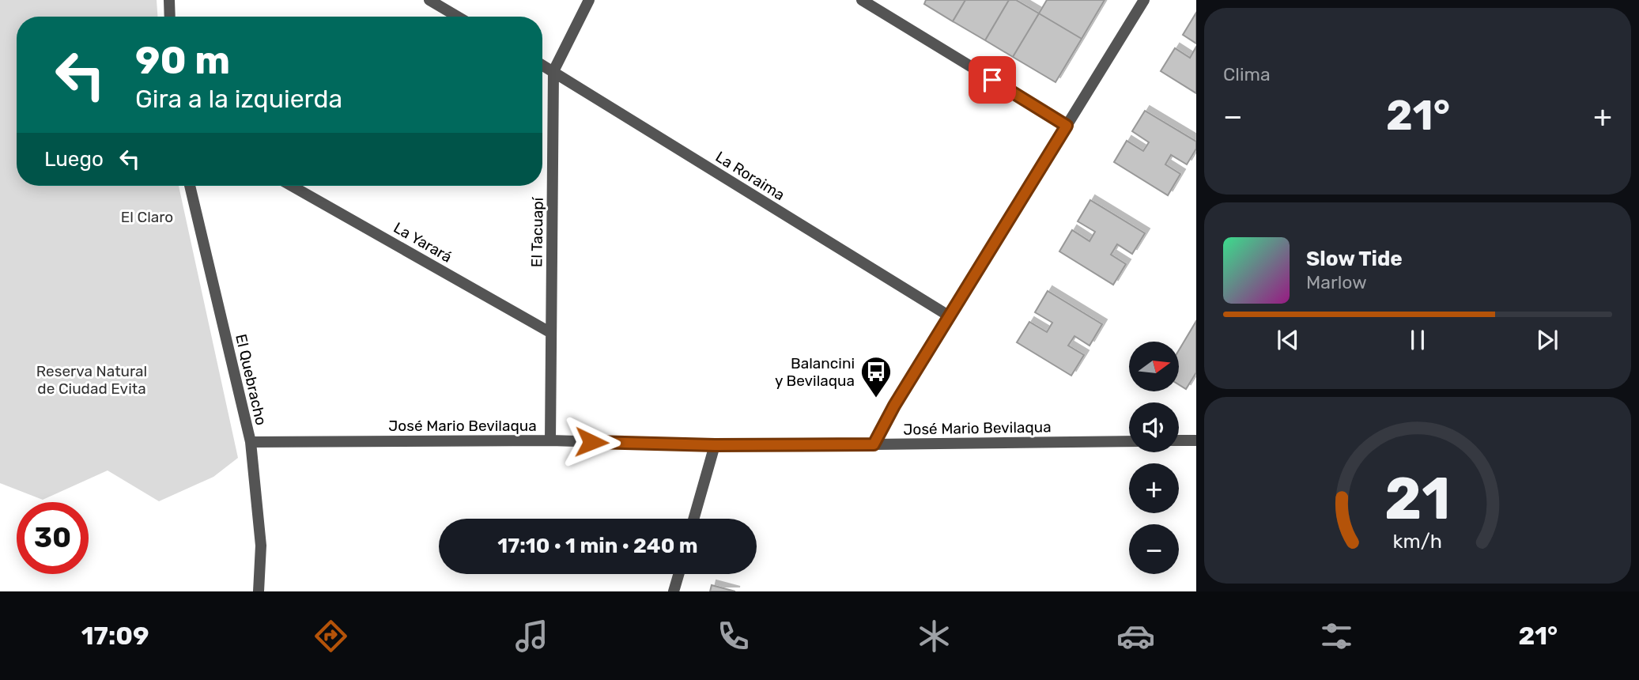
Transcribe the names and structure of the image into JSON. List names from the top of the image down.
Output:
{
  "streets": {
    "street": [
      "La Roraima",
      "El Tacuapí",
      "La Yarará",
      "El Quebracho",
      "José Mario Bevilaqua"
    ]
  },
  "crossings": [
    ["La Roraima", "El Tacuapí"],
    ["El Tacuapí", "La Yarará"],
    ["El Tacuapí", "José Mario Bevilaqua"],
    ["El Quebracho", "José Mario Bevilaqua"]
  ],
  "parks": ["El Claro", "Reserva Natural de Ciudad Evita"],
  "places": {
    "bus stop": ["Balancini y Bevilaqua"]
  },
  "north": "right",
  "page": {
    "tile": "Clima",
    "turn": ["90 m", "Gira a la izquierda"],
    "heat": ["−", "21°", "+"],
    "then": "Luego",
    "song": ["Slow Tide", "Marlow"],
    "map_buttons": ["+", "−"],
    "limit": "30",
    "trip": "17:10 · 1 min · 240 m",
    "tabs": ["17:09", "21°"],
    "gauge": ["21", "km/h"]
  }
}
